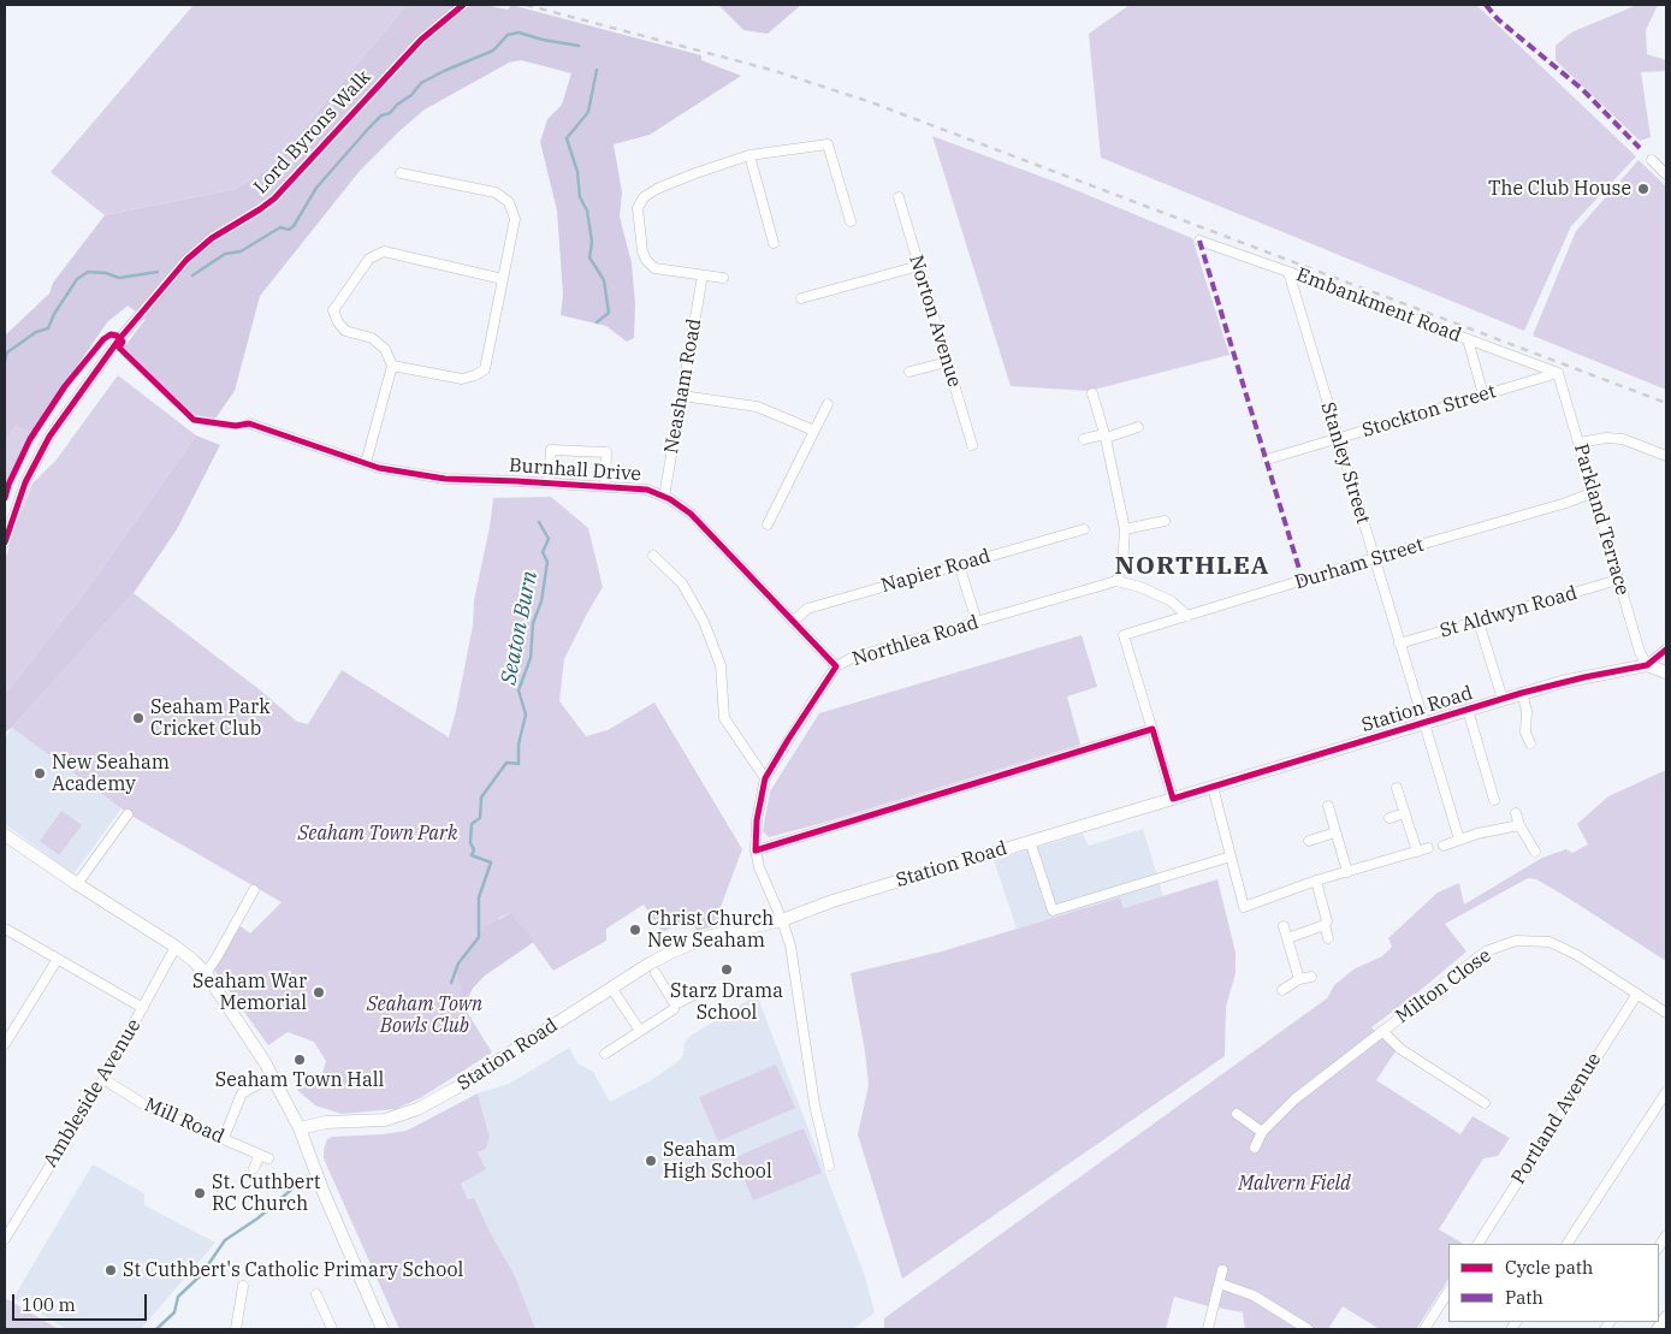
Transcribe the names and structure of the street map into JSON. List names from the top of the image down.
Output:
{
  "streets": {
    "main road": ["Station Road"],
    "street": [
      "Lord Byrons Walk",
      "Embankment Road",
      "Norton Avenue",
      "Neasham Road",
      "Stockton Street",
      "Stanley Street",
      "Burnhall Drive",
      "Parkland Terrace",
      "Durham Street",
      "Napier Road",
      "St Aldwyn Road",
      "Northlea Road",
      "Milton Close",
      "Ambleside Avenue",
      "Portland Avenue",
      "Mill Road"
    ]
  },
  "crossings": [
    ["Embankment Road", "Stockton Street"],
    ["Embankment Road", "Stanley Street"],
    ["Embankment Road", "Parkland Terrace"],
    ["Neasham Road", "Burnhall Drive"],
    ["Stockton Street", "Stanley Street"],
    ["Stockton Street", "Parkland Terrace"],
    ["Stanley Street", "Durham Street"],
    ["Stanley Street", "St Aldwyn Road"],
    ["Stanley Street", "Station Road"],
    ["Burnhall Drive", "Napier Road"],
    ["Burnhall Drive", "Northlea Road"],
    ["Parkland Terrace", "Durham Street"],
    ["Parkland Terrace", "St Aldwyn Road"],
    ["Parkland Terrace", "Station Road"],
    ["Northlea Road", "Station Road"],
    ["Milton Close", "Portland Avenue"],
    ["Ambleside Avenue", "Mill Road"]
  ],
  "districts": ["NORTHLEA"],
  "water": ["Seaton Burn"],
  "parks": ["Seaham Town Park", "Seaham Town Bowls Club", "Malvern Field"],
  "places": [
    "The Club House",
    "Seaham Park Cricket Club",
    "New Seaham Academy",
    "Christ Church New Seaham",
    "Starz Drama School",
    "Seaham War Memorial",
    "Seaham Town Hall",
    "Seaham High School",
    "St. Cuthbert RC Church",
    "St Cuthbert's Catholic Primary School"
  ],
  "legend": ["Cycle path", "Path"],
  "scale_bar": "100 m"
}
